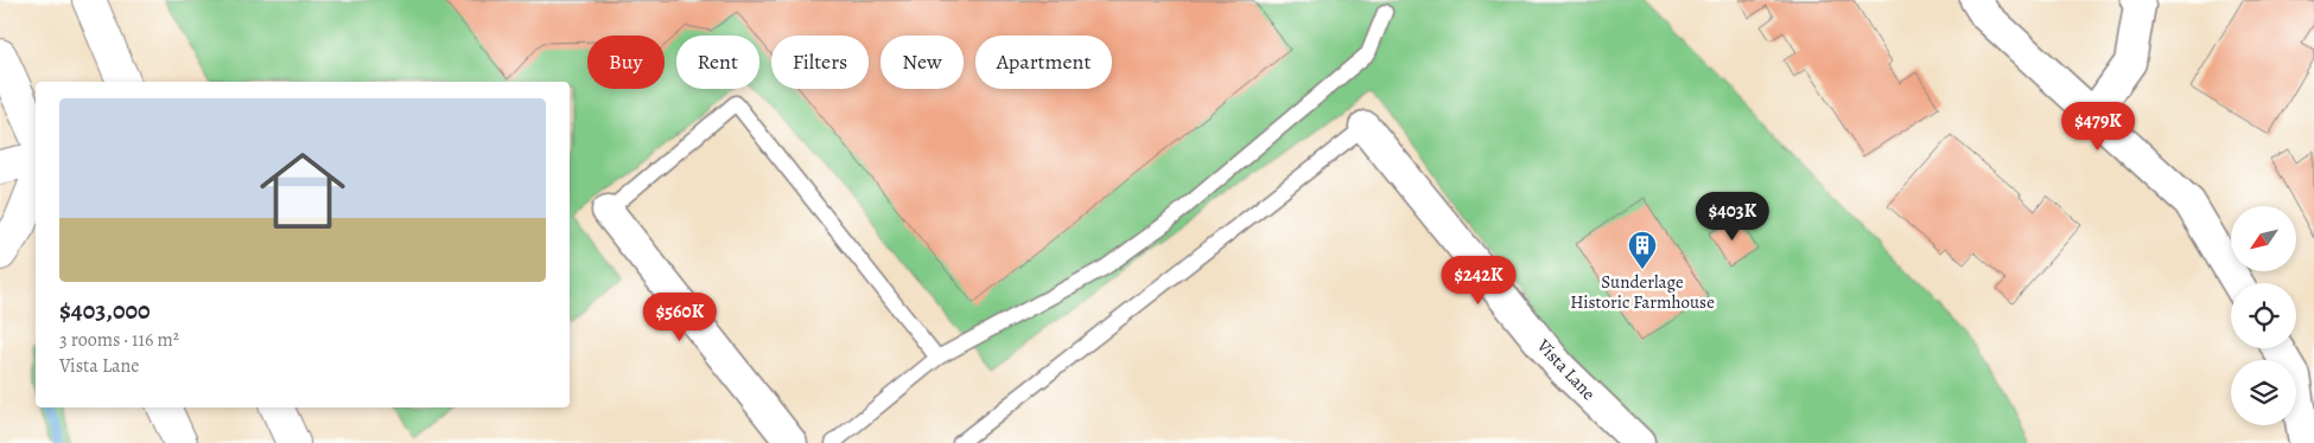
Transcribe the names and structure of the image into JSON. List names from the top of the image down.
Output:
{
  "streets": {
    "street": ["Vista Lane"]
  },
  "places": {
    "building": ["Sunderlage Historic Farmhouse"]
  },
  "north": "bottom left",
  "page": {
    "chip": [
      "Buy",
      "Rent",
      "Filters",
      "New",
      "Apartment"
    ],
    "list": [
      {
        "name": "$403,000",
        "note": "3 rooms · 116 m² · Vista Lane"
      }
    ],
    "price": [
      "$479K",
      "$403K",
      "$242K",
      "$560K"
    ]
  }
}
